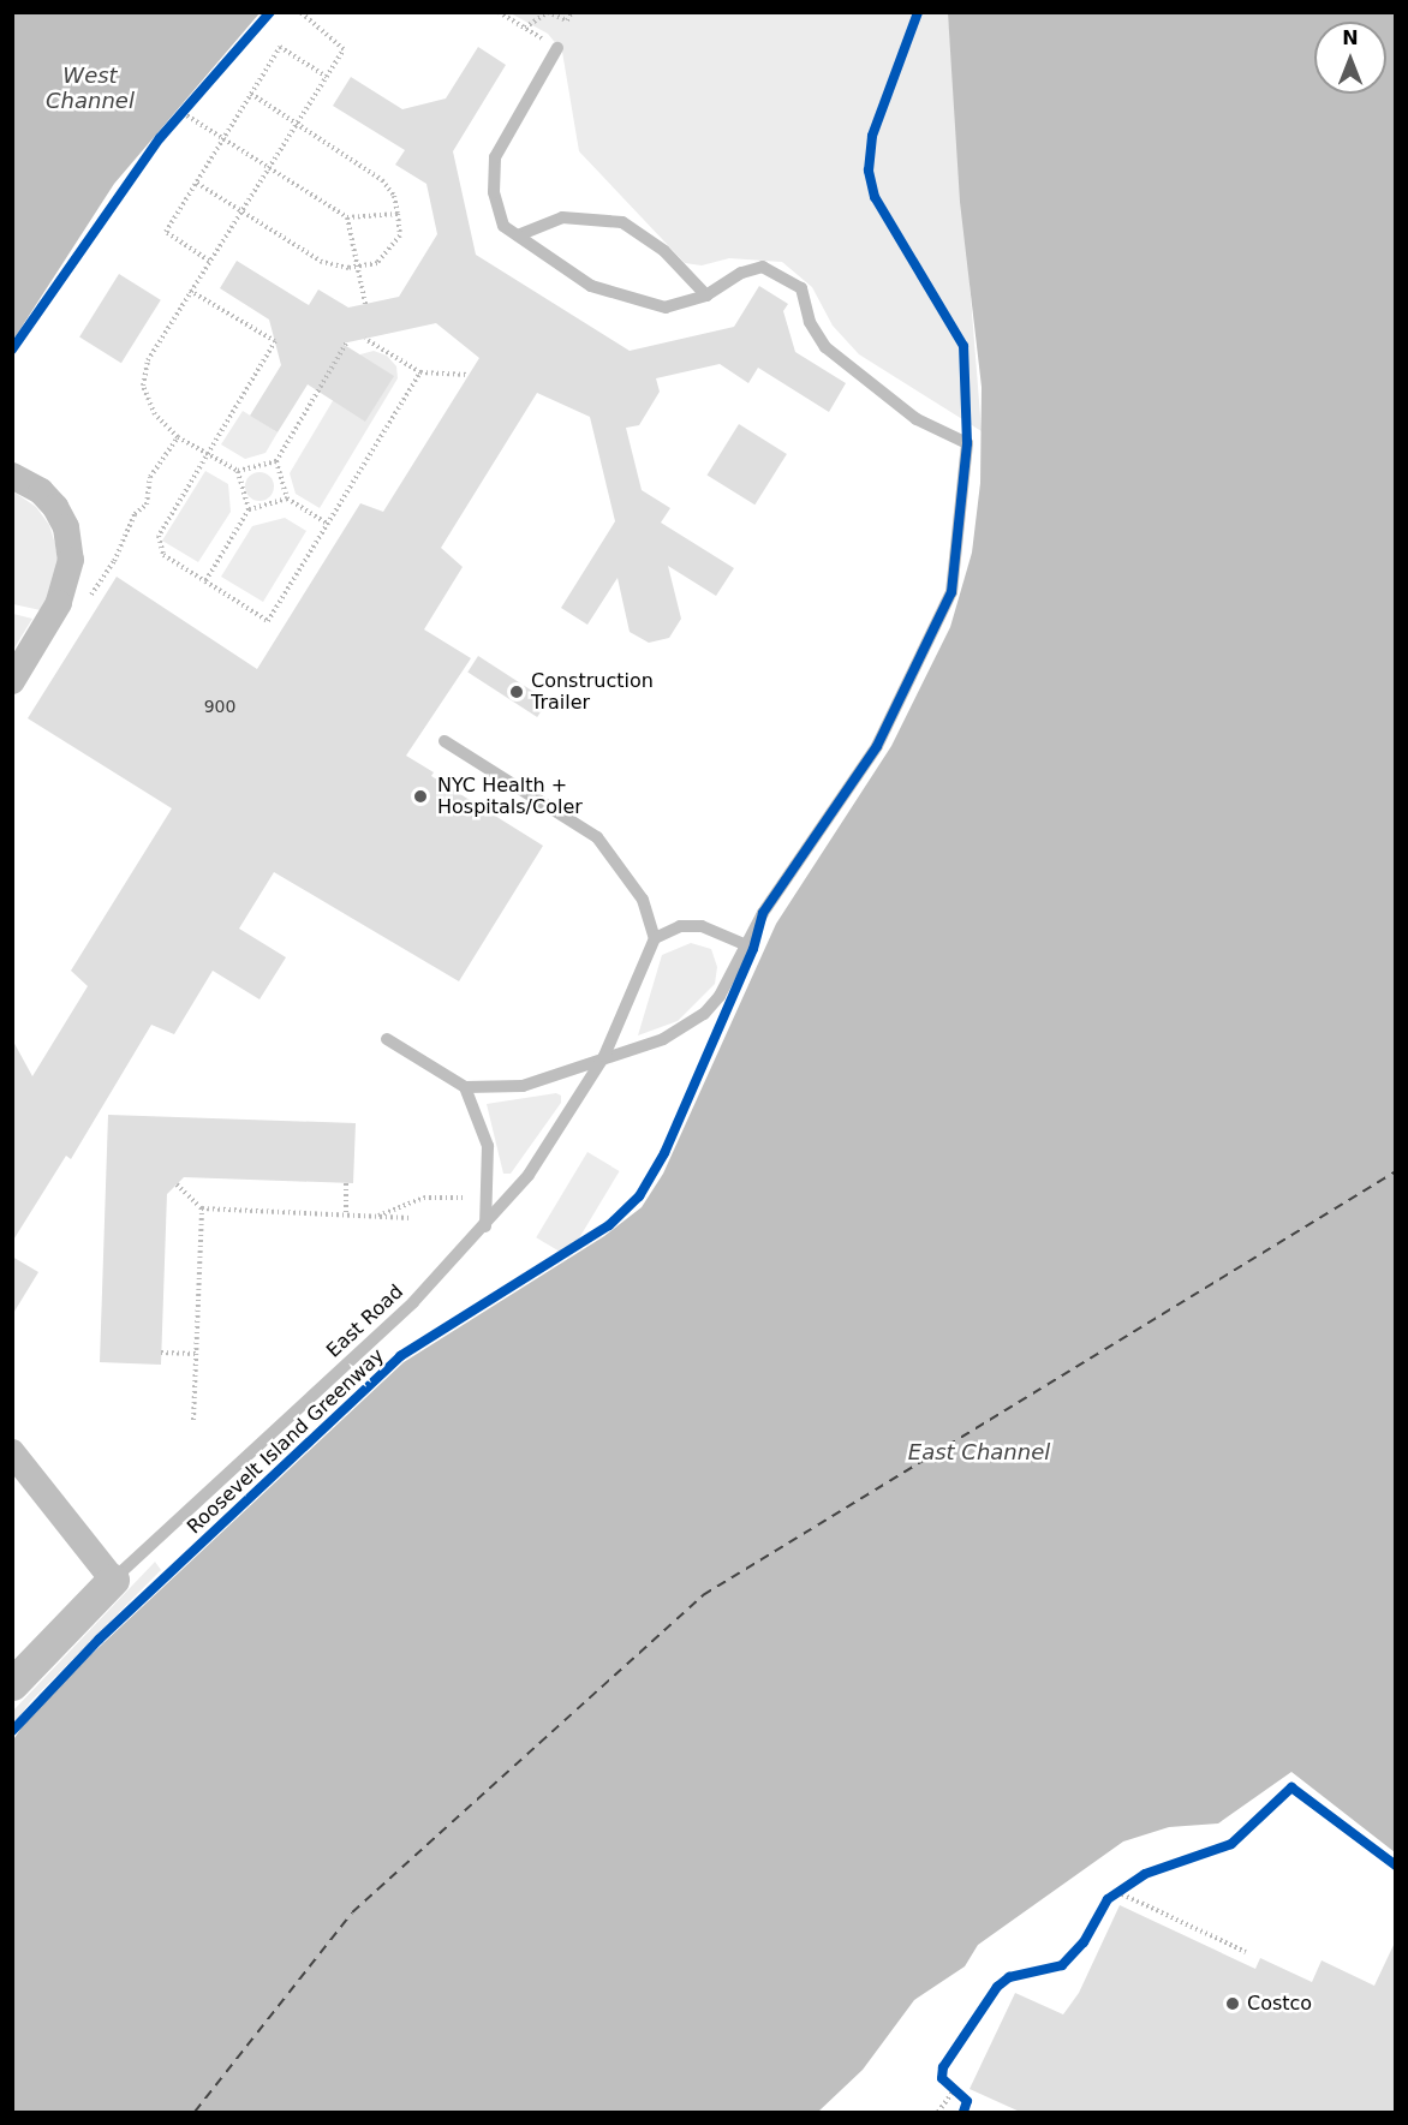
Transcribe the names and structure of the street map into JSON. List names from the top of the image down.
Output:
{
  "streets": {
    "lane": ["East Road"],
    "cycle path": ["Roosevelt Island Greenway"]
  },
  "water": ["West Channel", "East Channel"],
  "places": ["Construction Trailer", "NYC Health + Hospitals/Coler", "Costco"],
  "house_numbers": ["900"],
  "north": "top"
}
